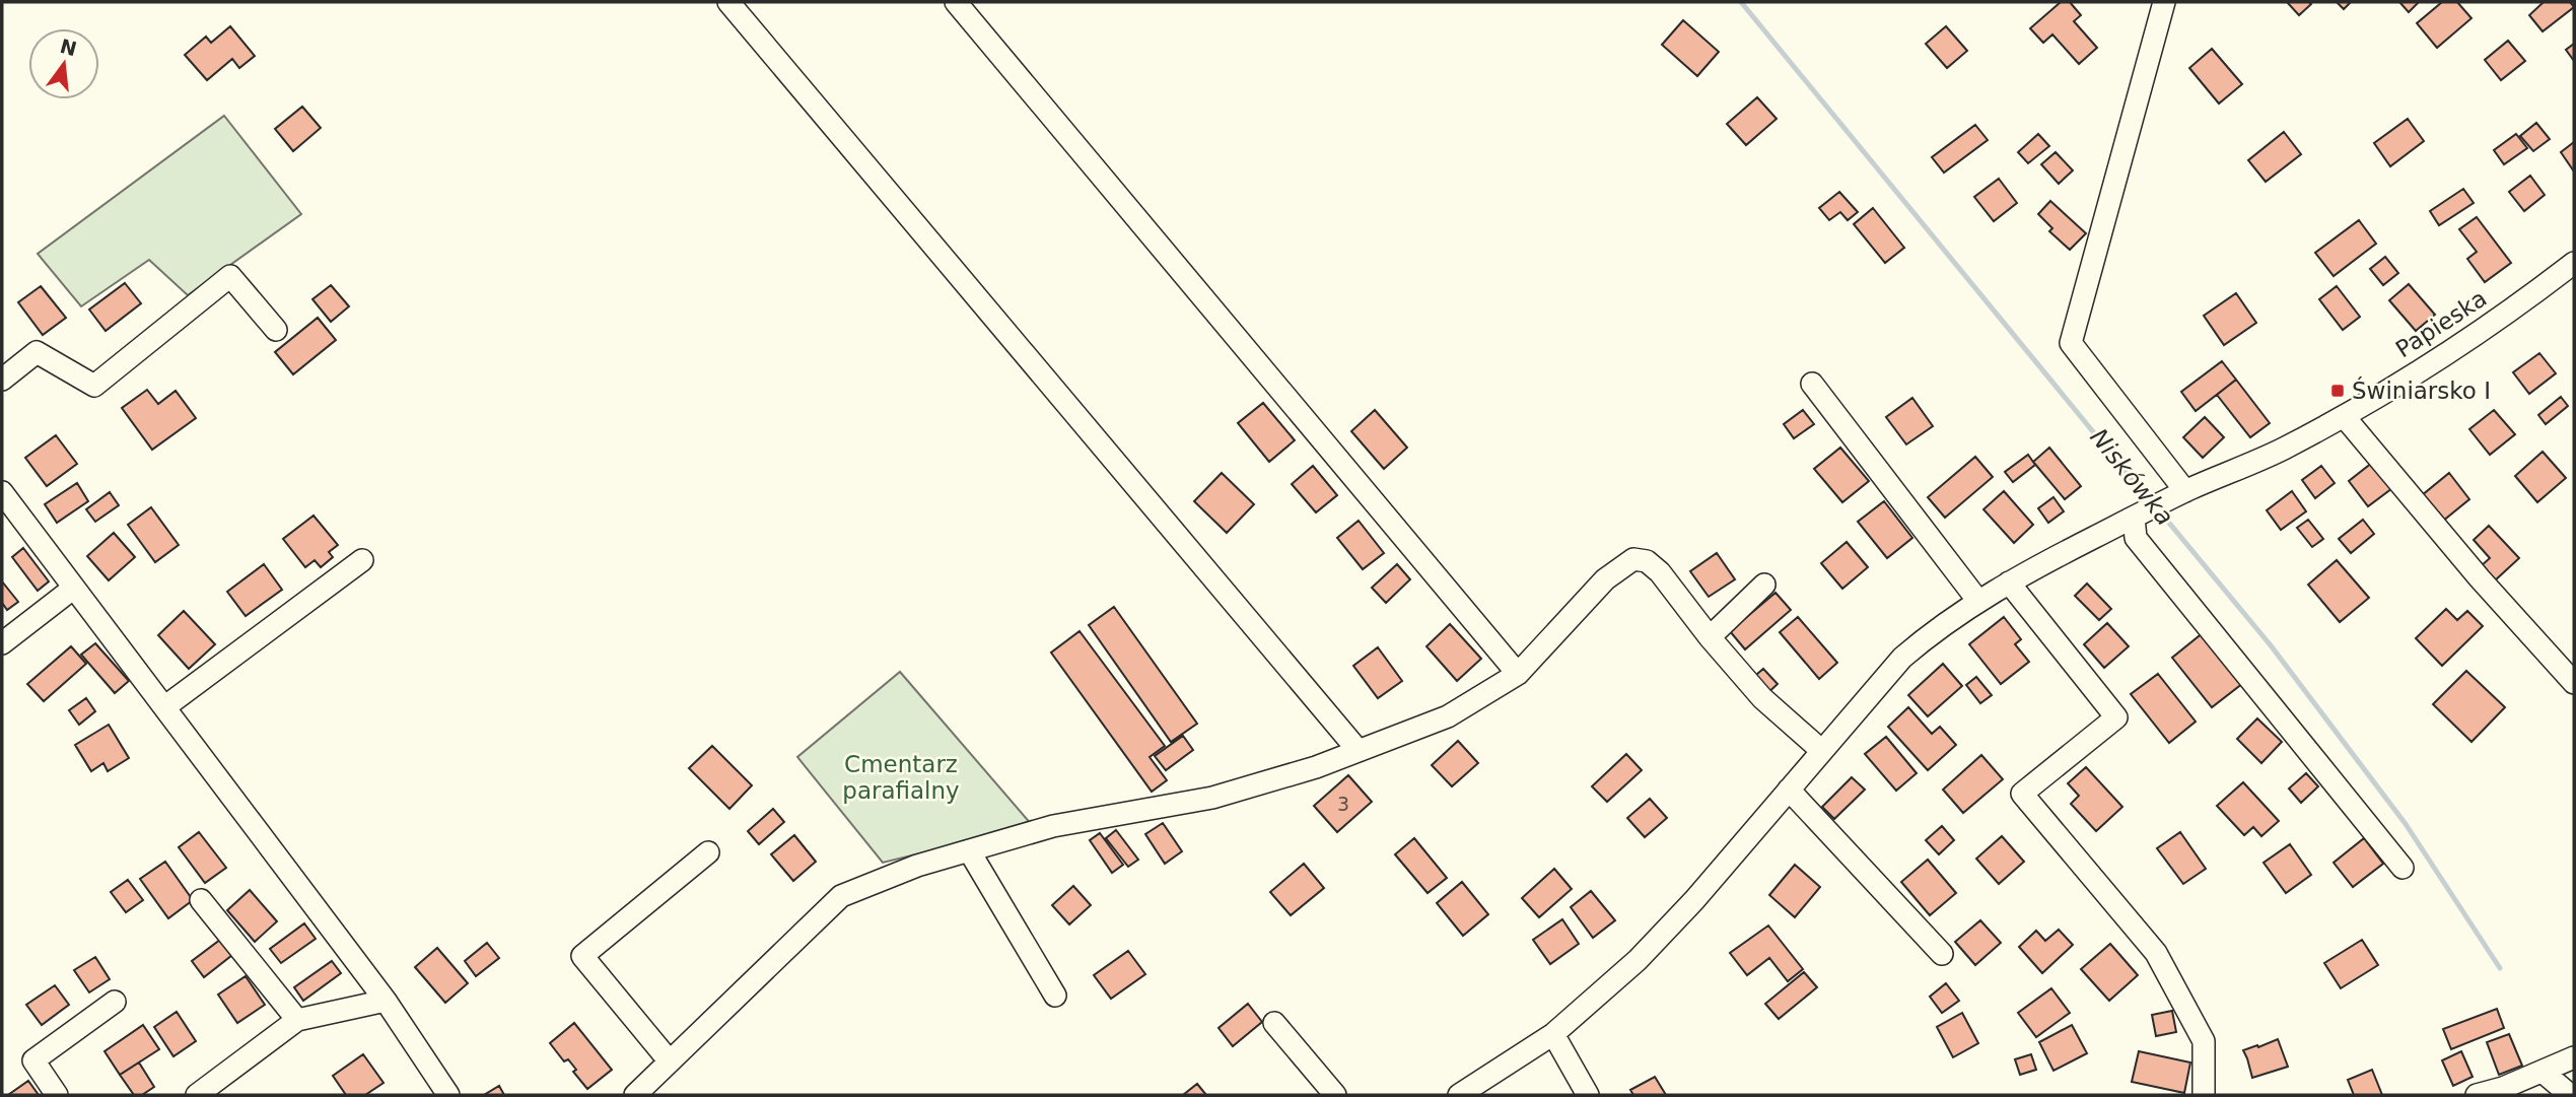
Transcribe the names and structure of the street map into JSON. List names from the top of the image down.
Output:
{
  "streets": {
    "street": ["Papieska"]
  },
  "water": ["Niskówka"],
  "parks": ["Cmentarz parafialny"],
  "places": {
    "transit": ["Świniarsko I"]
  },
  "house_numbers": ["3"],
  "north": "top"
}
